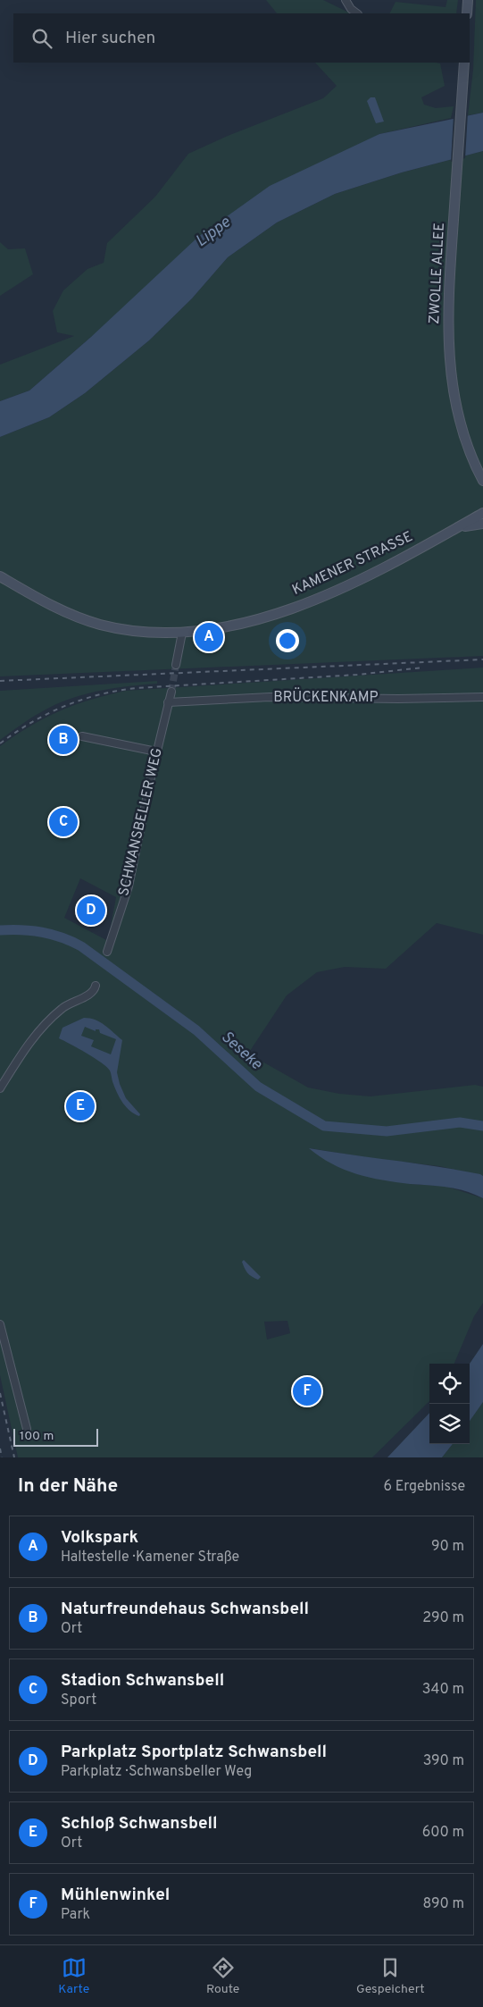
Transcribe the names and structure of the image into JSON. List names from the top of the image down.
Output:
{
  "streets": {
    "main road": ["ZWOLLE ALLEE", "KAMENER STRASSE"],
    "street": ["BRÜCKENKAMP", "SCHWANSBELLER WEG"]
  },
  "crossings": [
    ["BRÜCKENKAMP", "SCHWANSBELLER WEG"]
  ],
  "water": ["Lippe", "Seseke"],
  "scale_bar": "100 m",
  "page": {
    "search": "Hier suchen",
    "pins": [
      "A",
      "B",
      "C",
      "D",
      "E",
      "F"
    ],
    "scale": "100 m",
    "heading": ["In der Nähe", "6 Ergebnisse"],
    "list": [
      {
        "mark": "A",
        "name": "Volkspark",
        "note": "Haltestelle · Kamener Straße",
        "value": "90 m"
      },
      {
        "mark": "B",
        "name": "Naturfreundehaus Schwansbell",
        "note": "Ort",
        "value": "290 m"
      },
      {
        "mark": "C",
        "name": "Stadion Schwansbell",
        "note": "Sport",
        "value": "340 m"
      },
      {
        "mark": "D",
        "name": "Parkplatz Sportplatz Schwansbell",
        "note": "Parkplatz · Schwansbeller Weg",
        "value": "390 m"
      },
      {
        "mark": "E",
        "name": "Schloß Schwansbell",
        "note": "Ort",
        "value": "600 m"
      },
      {
        "mark": "F",
        "name": "Mühlenwinkel",
        "note": "Park",
        "value": "890 m"
      }
    ],
    "nav": ["Karte", "Route", "Gespeichert"]
  }
}
